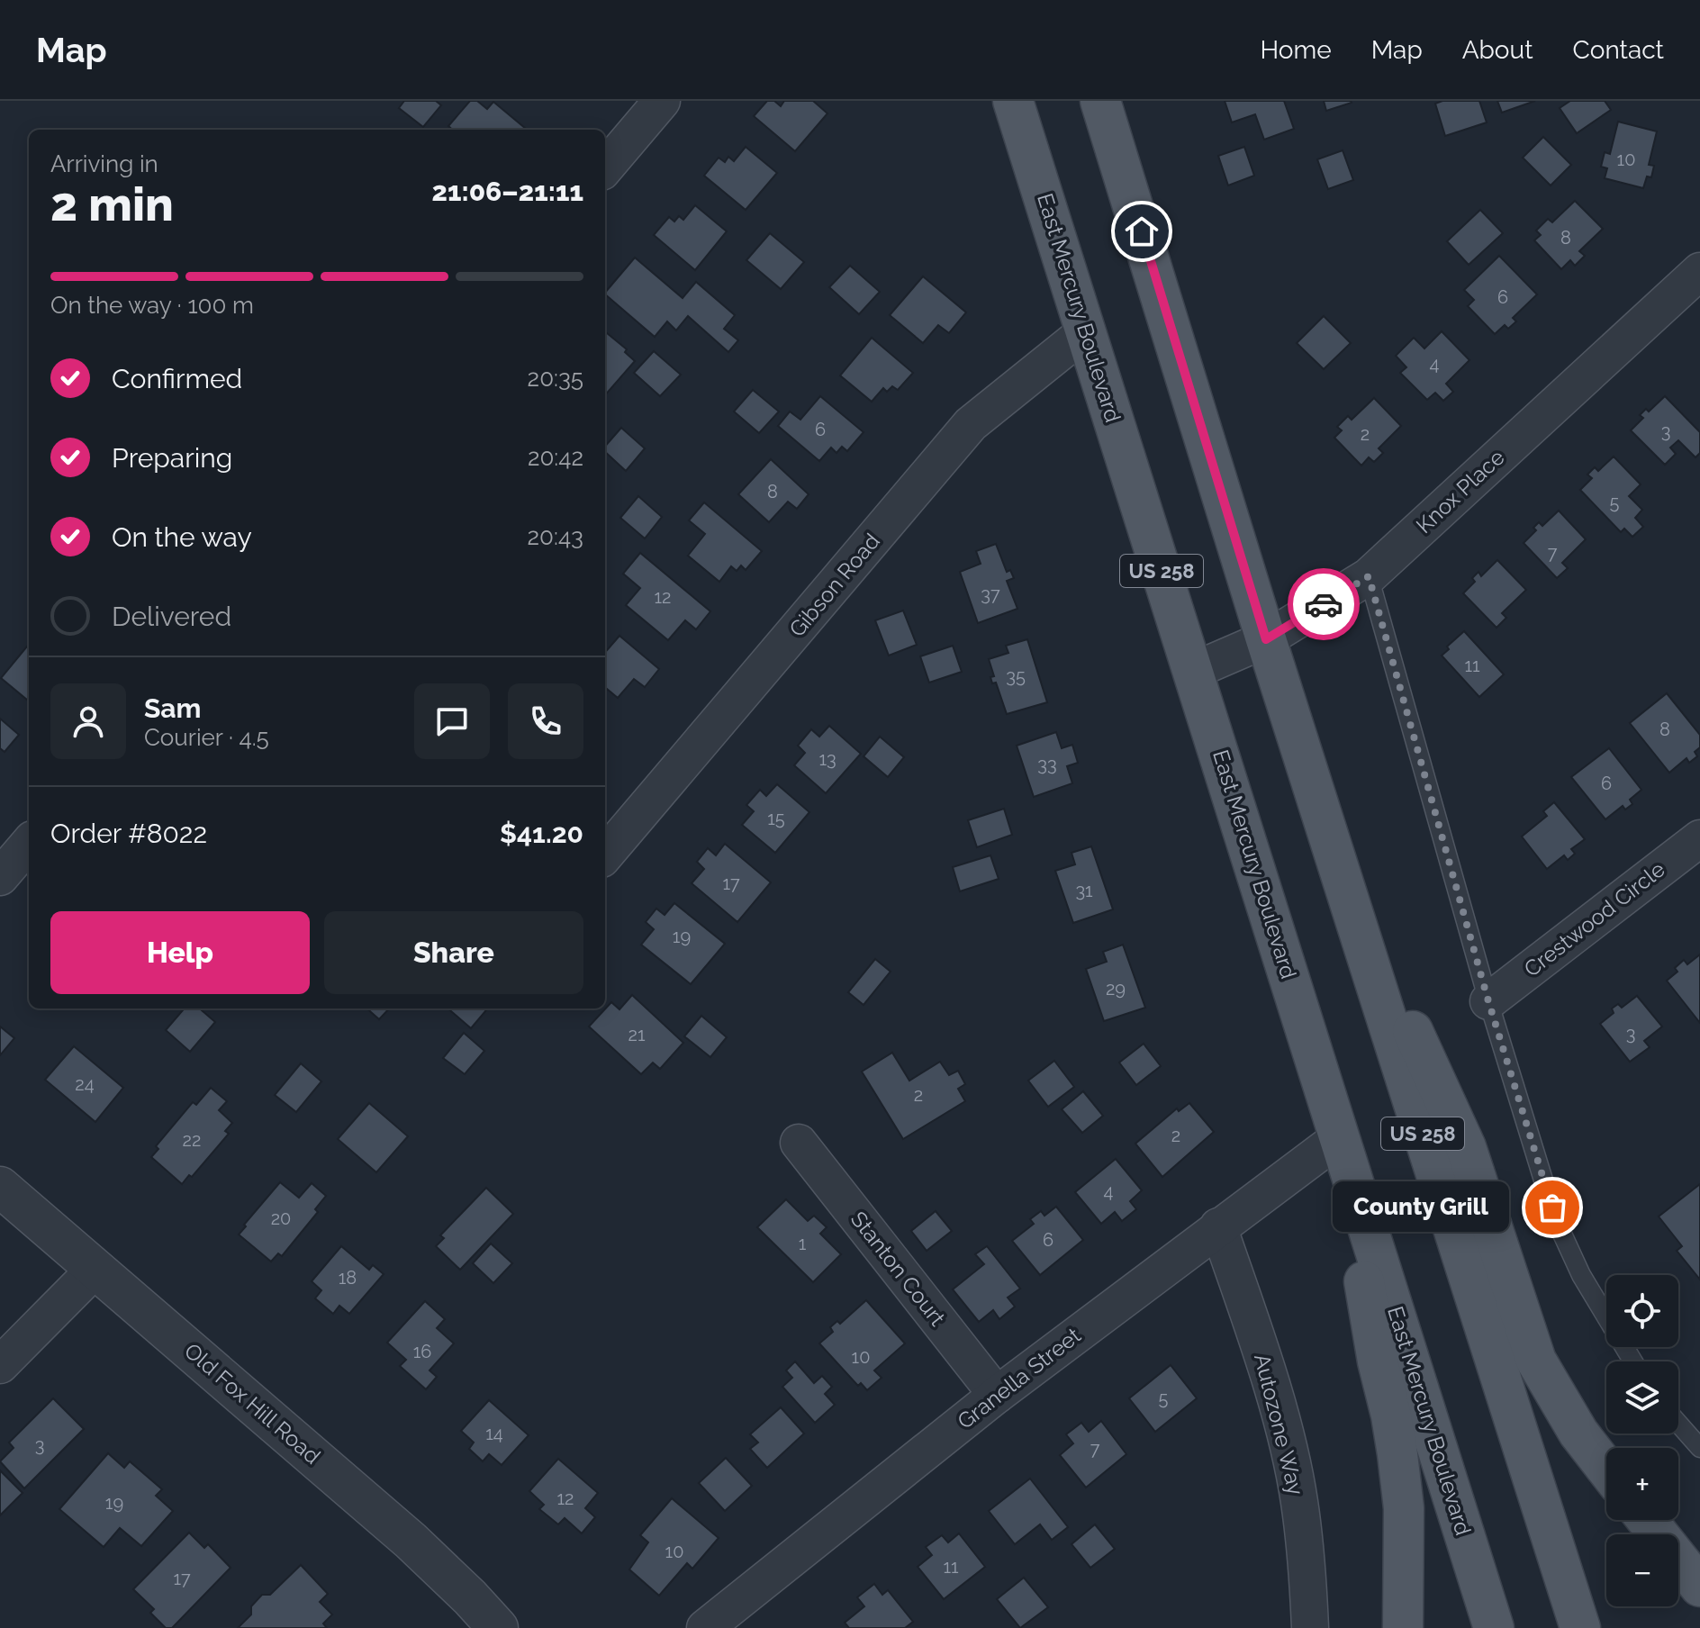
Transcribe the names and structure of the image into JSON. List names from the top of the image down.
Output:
{
  "streets": {
    "main road": ["East Mercury Boulevard", "US 258"],
    "street": [
      "Knox Place",
      "Gibson Road",
      "Crestwood Circle",
      "Stanton Court",
      "Granella Street",
      "Old Fox Hill Road",
      "Autozone Way"
    ]
  },
  "crossings": [
    ["East Mercury Boulevard", "Knox Place"],
    ["East Mercury Boulevard", "Gibson Road"],
    ["East Mercury Boulevard", "Granella Street"],
    ["Knox Place", "US 258"],
    ["Stanton Court", "Granella Street"],
    ["Granella Street", "Autozone Way"]
  ],
  "places": ["County Grill"],
  "house_numbers": [
    "10",
    "8",
    "6",
    "4",
    "6",
    "3",
    "2",
    "8",
    "5",
    "7",
    "37",
    "12",
    "11",
    "35",
    "8",
    "13",
    "33",
    "6",
    "15",
    "17",
    "31",
    "19",
    "29",
    "3",
    "21",
    "24",
    "2",
    "2",
    "22",
    "4",
    "20",
    "6",
    "1",
    "18",
    "16",
    "10",
    "5",
    "14",
    "3",
    "7",
    "12",
    "19",
    "10",
    "11",
    "17"
  ],
  "page": {
    "header": "Map",
    "nav": [
      "Home",
      "Map",
      "About",
      "Contact"
    ],
    "heading": ["2 min", "Arriving in", "21:06–21:11"],
    "panel": [
      "Sam",
      "Courier · 4.5",
      "Order #8022",
      "$41.20"
    ],
    "bar": "On the way · 100 m",
    "list": [
      ["Confirmed", "20:35"],
      ["Preparing", "20:42"],
      ["On the way", "20:43"],
      "Delivered"
    ],
    "buttons": ["Help", "Share"],
    "bubble": "County Grill",
    "map_buttons": ["+", "−"]
  }
}
